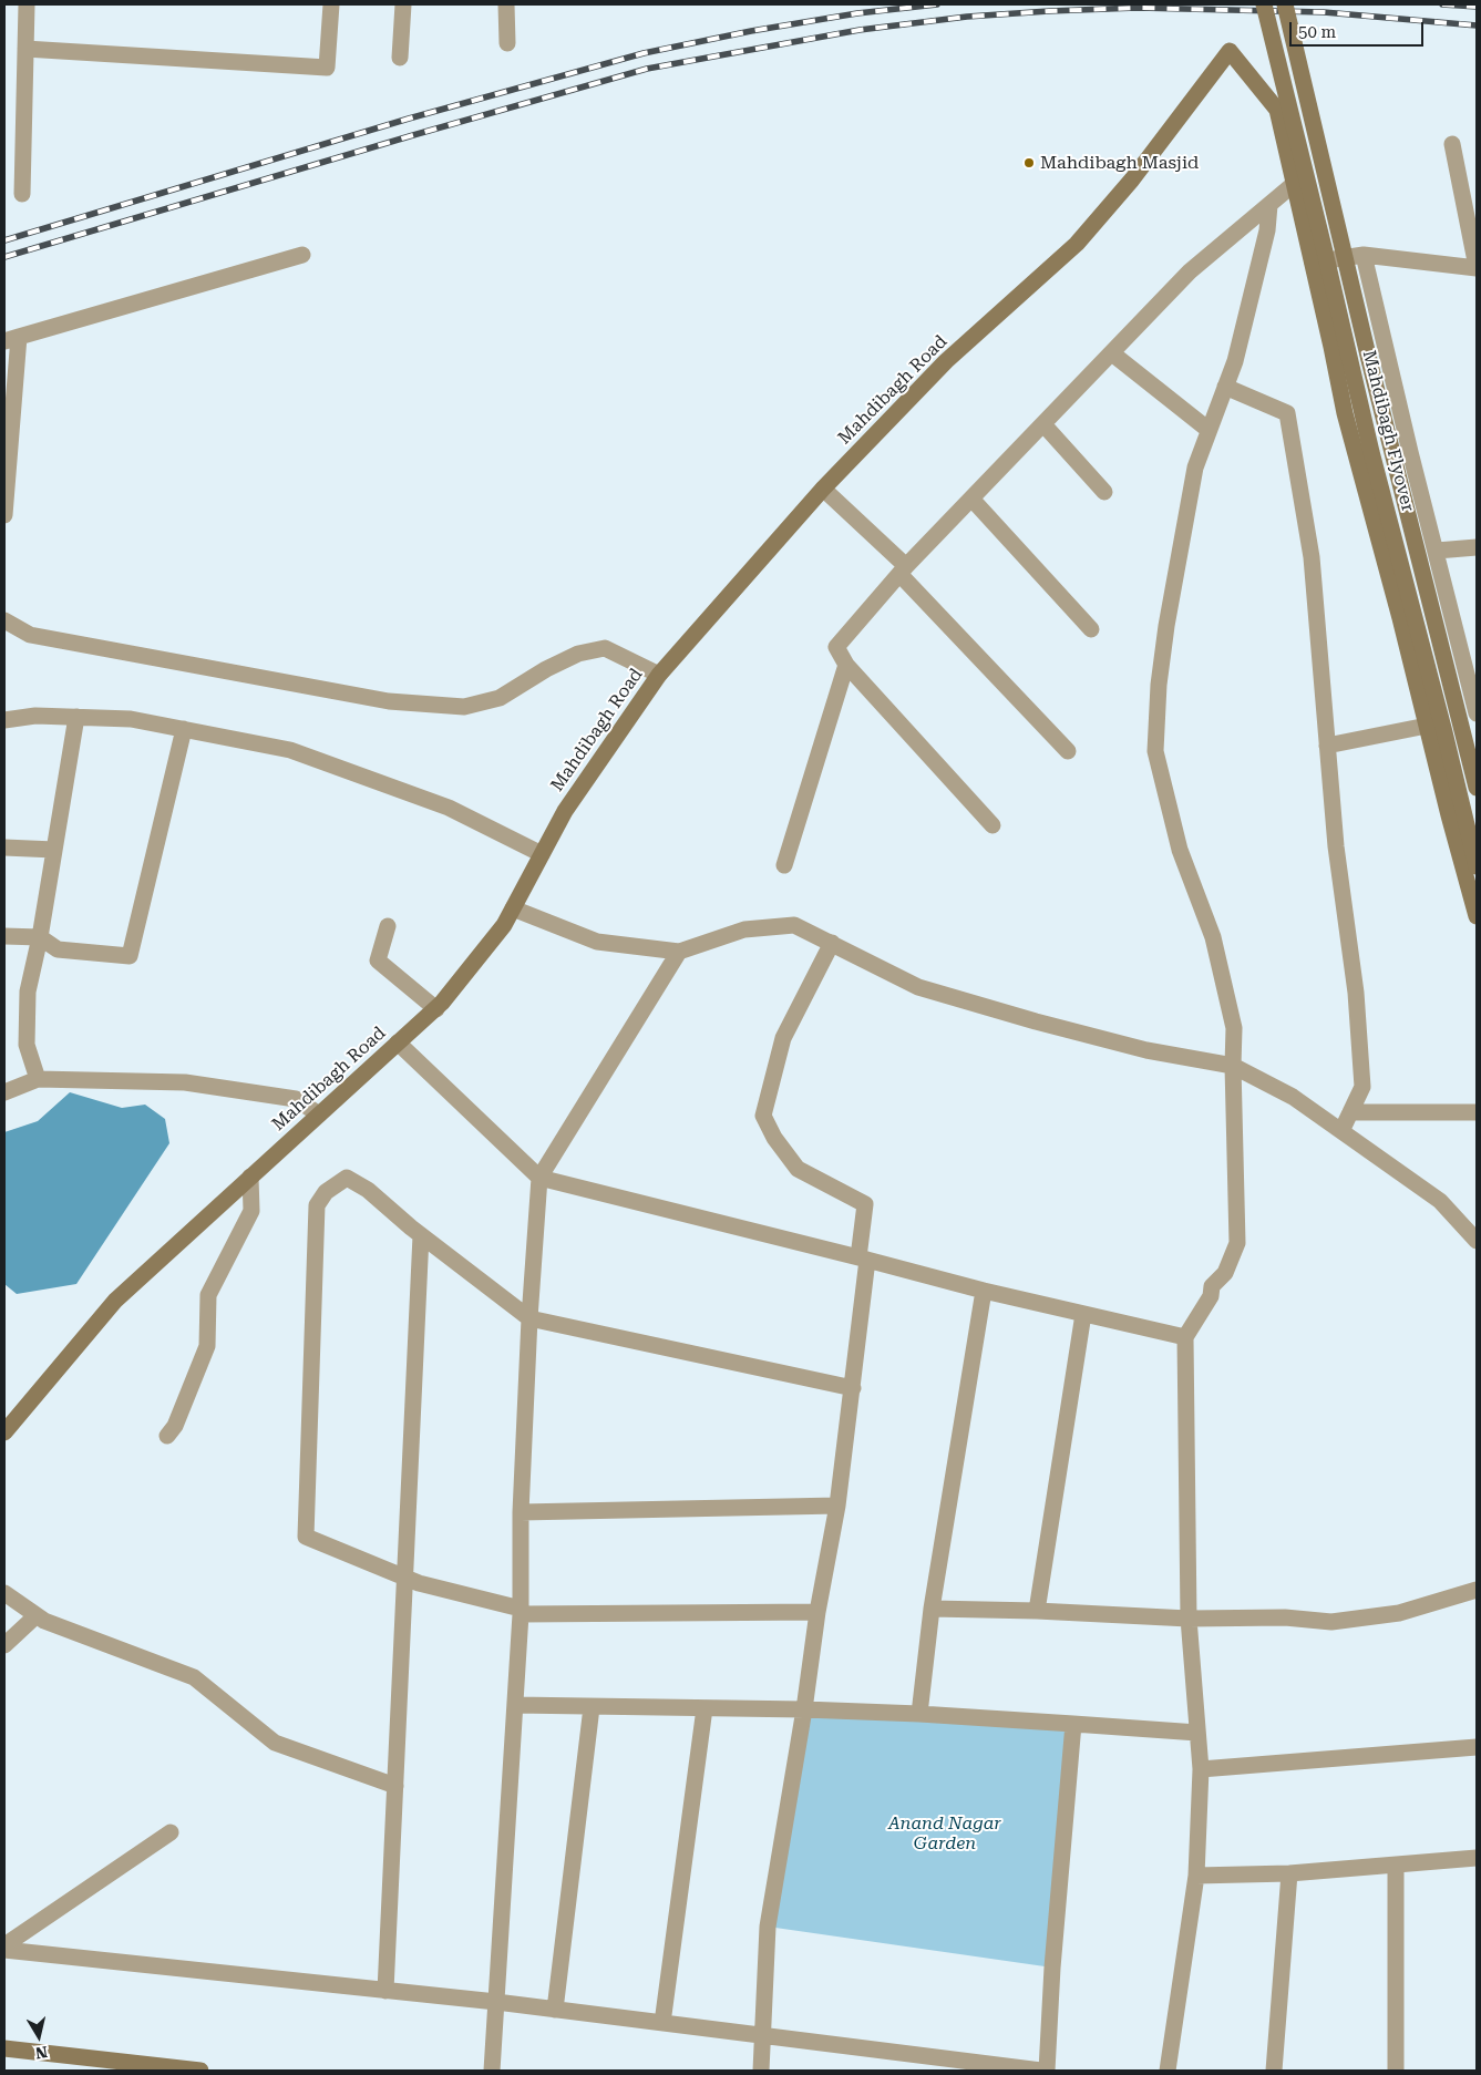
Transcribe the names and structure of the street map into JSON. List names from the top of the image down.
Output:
{
  "streets": {
    "street": ["Mahdibagh Road", "Mahdibagh Flyover"]
  },
  "parks": ["Anand Nagar Garden"],
  "places": ["Mahdibagh Masjid"],
  "scale_bar": "50 m",
  "north": "bottom"
}
